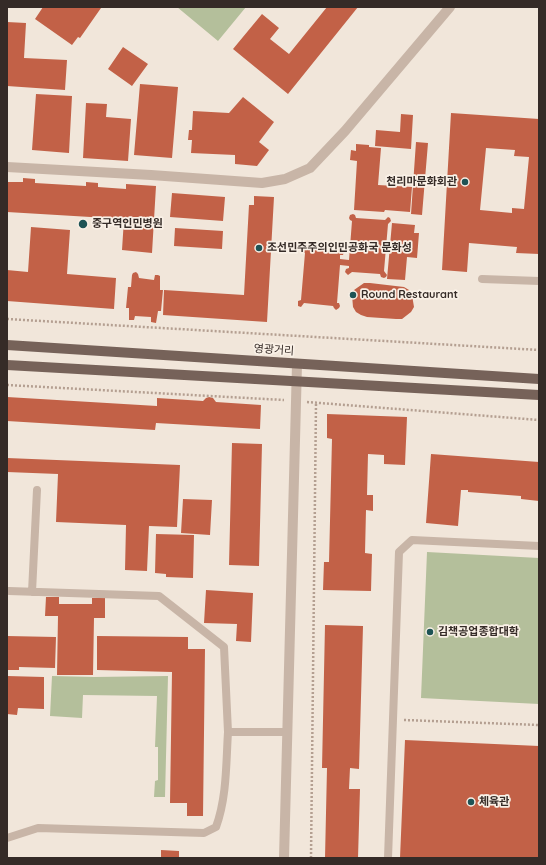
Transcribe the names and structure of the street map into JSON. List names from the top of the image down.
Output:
{
  "streets": {
    "main road": ["영광거리"]
  },
  "places": [
    "천리마문화회관",
    "중구역인민병원",
    "조선민주주의인민공화국 문화성",
    "Round Restaurant",
    "김책공업종합대학",
    "체육관"
  ]
}
